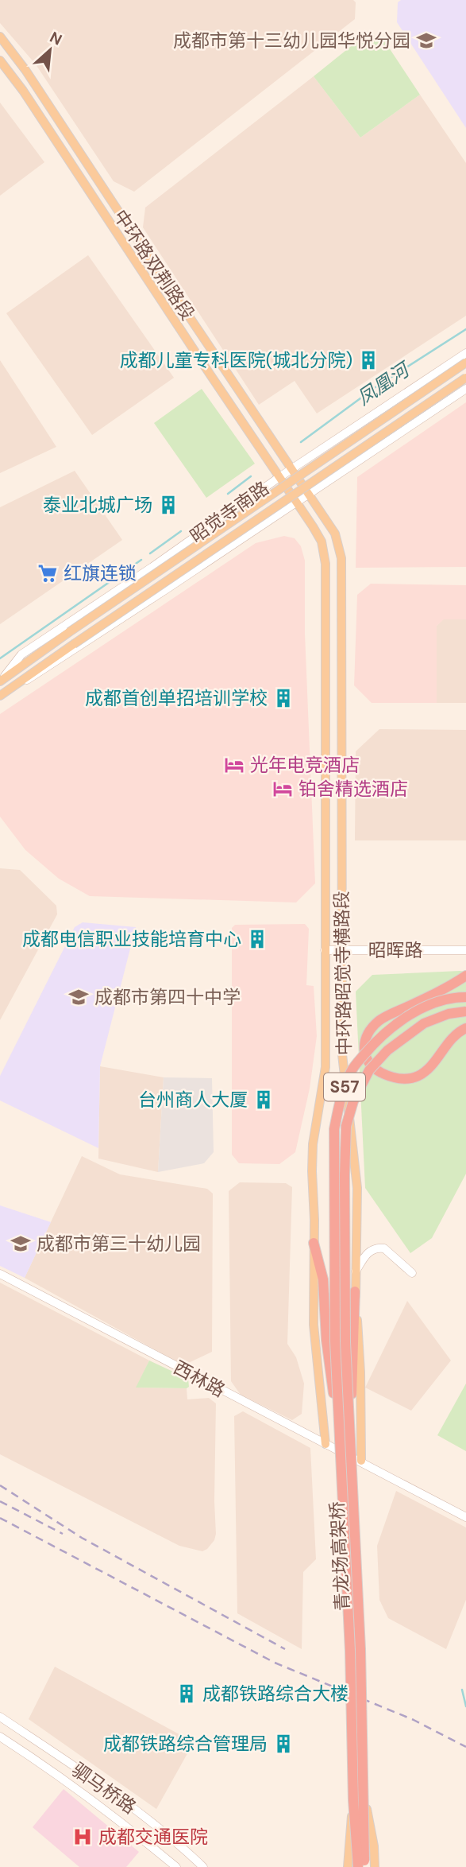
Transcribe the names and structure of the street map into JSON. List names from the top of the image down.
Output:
{
  "streets": {
    "highway": ["S57", "青龙场高架桥"],
    "main road": ["中环路双荆路段", "昭觉寺南路", "中环路昭觉寺横路段"],
    "street": ["昭晖路", "西林路", "驷马桥路"]
  },
  "crossings": [
    ["中环路双荆路段", "昭觉寺南路"],
    ["中环路双荆路段", "中环路昭觉寺横路段"],
    ["昭觉寺南路", "中环路昭觉寺横路段"],
    ["昭晖路", "中环路昭觉寺横路段"],
    ["中环路昭觉寺横路段", "西林路"]
  ],
  "water": ["凤凰河"],
  "places": {
    "school or university": ["成都市第十三幼儿园华悦分园", "成都市第四十中学", "成都市第三十幼儿园"],
    "building": [
      "成都儿童专科医院(城北分院)",
      "泰业北城广场",
      "成都首创单招培训学校",
      "成都电信职业技能培育中心",
      "台州商人大厦",
      "成都铁路综合大楼",
      "成都铁路综合管理局"
    ],
    "supermarket": ["红旗连锁"],
    "hotel": ["光年电竞酒店", "铂舍精选酒店"],
    "hospital": ["成都交通医院"]
  },
  "north": "top right"
}
